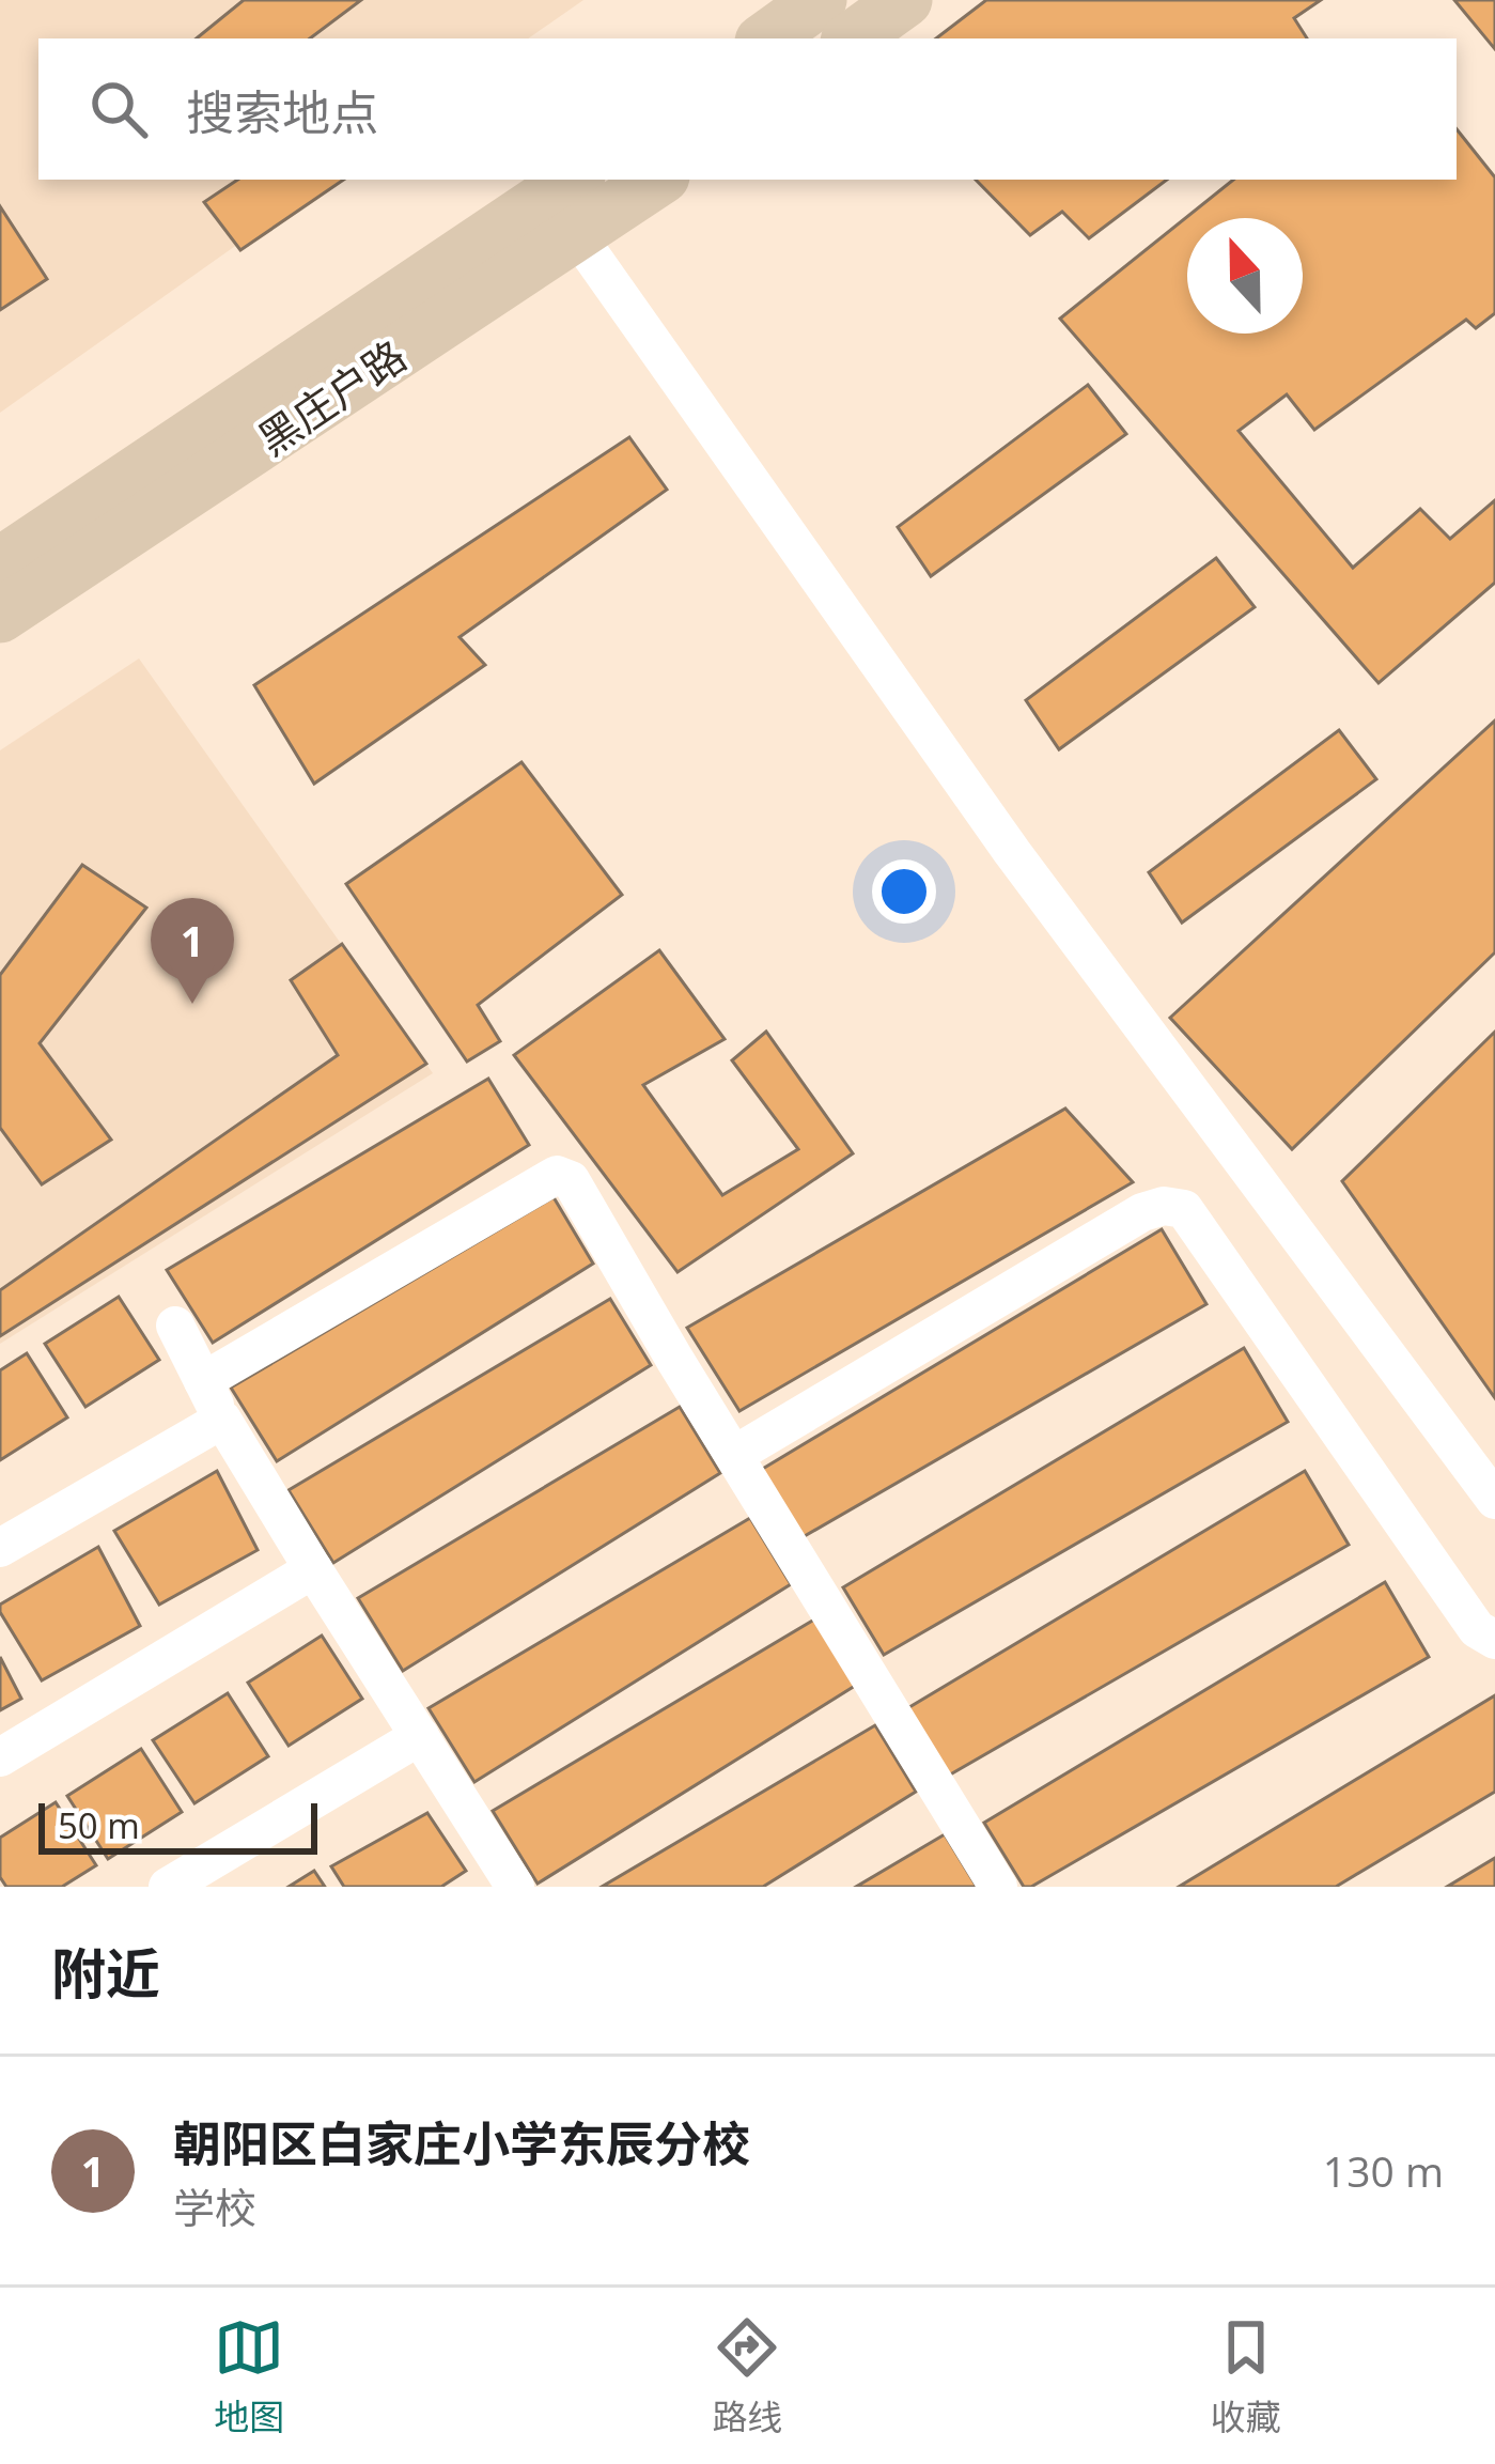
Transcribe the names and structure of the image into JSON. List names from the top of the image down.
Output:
{
  "streets": {
    "street": ["黑庄户路"]
  },
  "scale_bar": "50 m",
  "north": "top",
  "page": {
    "search": "搜索地点",
    "pins": "1",
    "scale": "50 m",
    "heading": "附近",
    "list": [
      {
        "mark": "1",
        "name": "朝阳区白家庄小学东辰分校",
        "note": "学校",
        "value": "130 m"
      }
    ],
    "nav": ["地图", "路线", "收藏"]
  }
}
